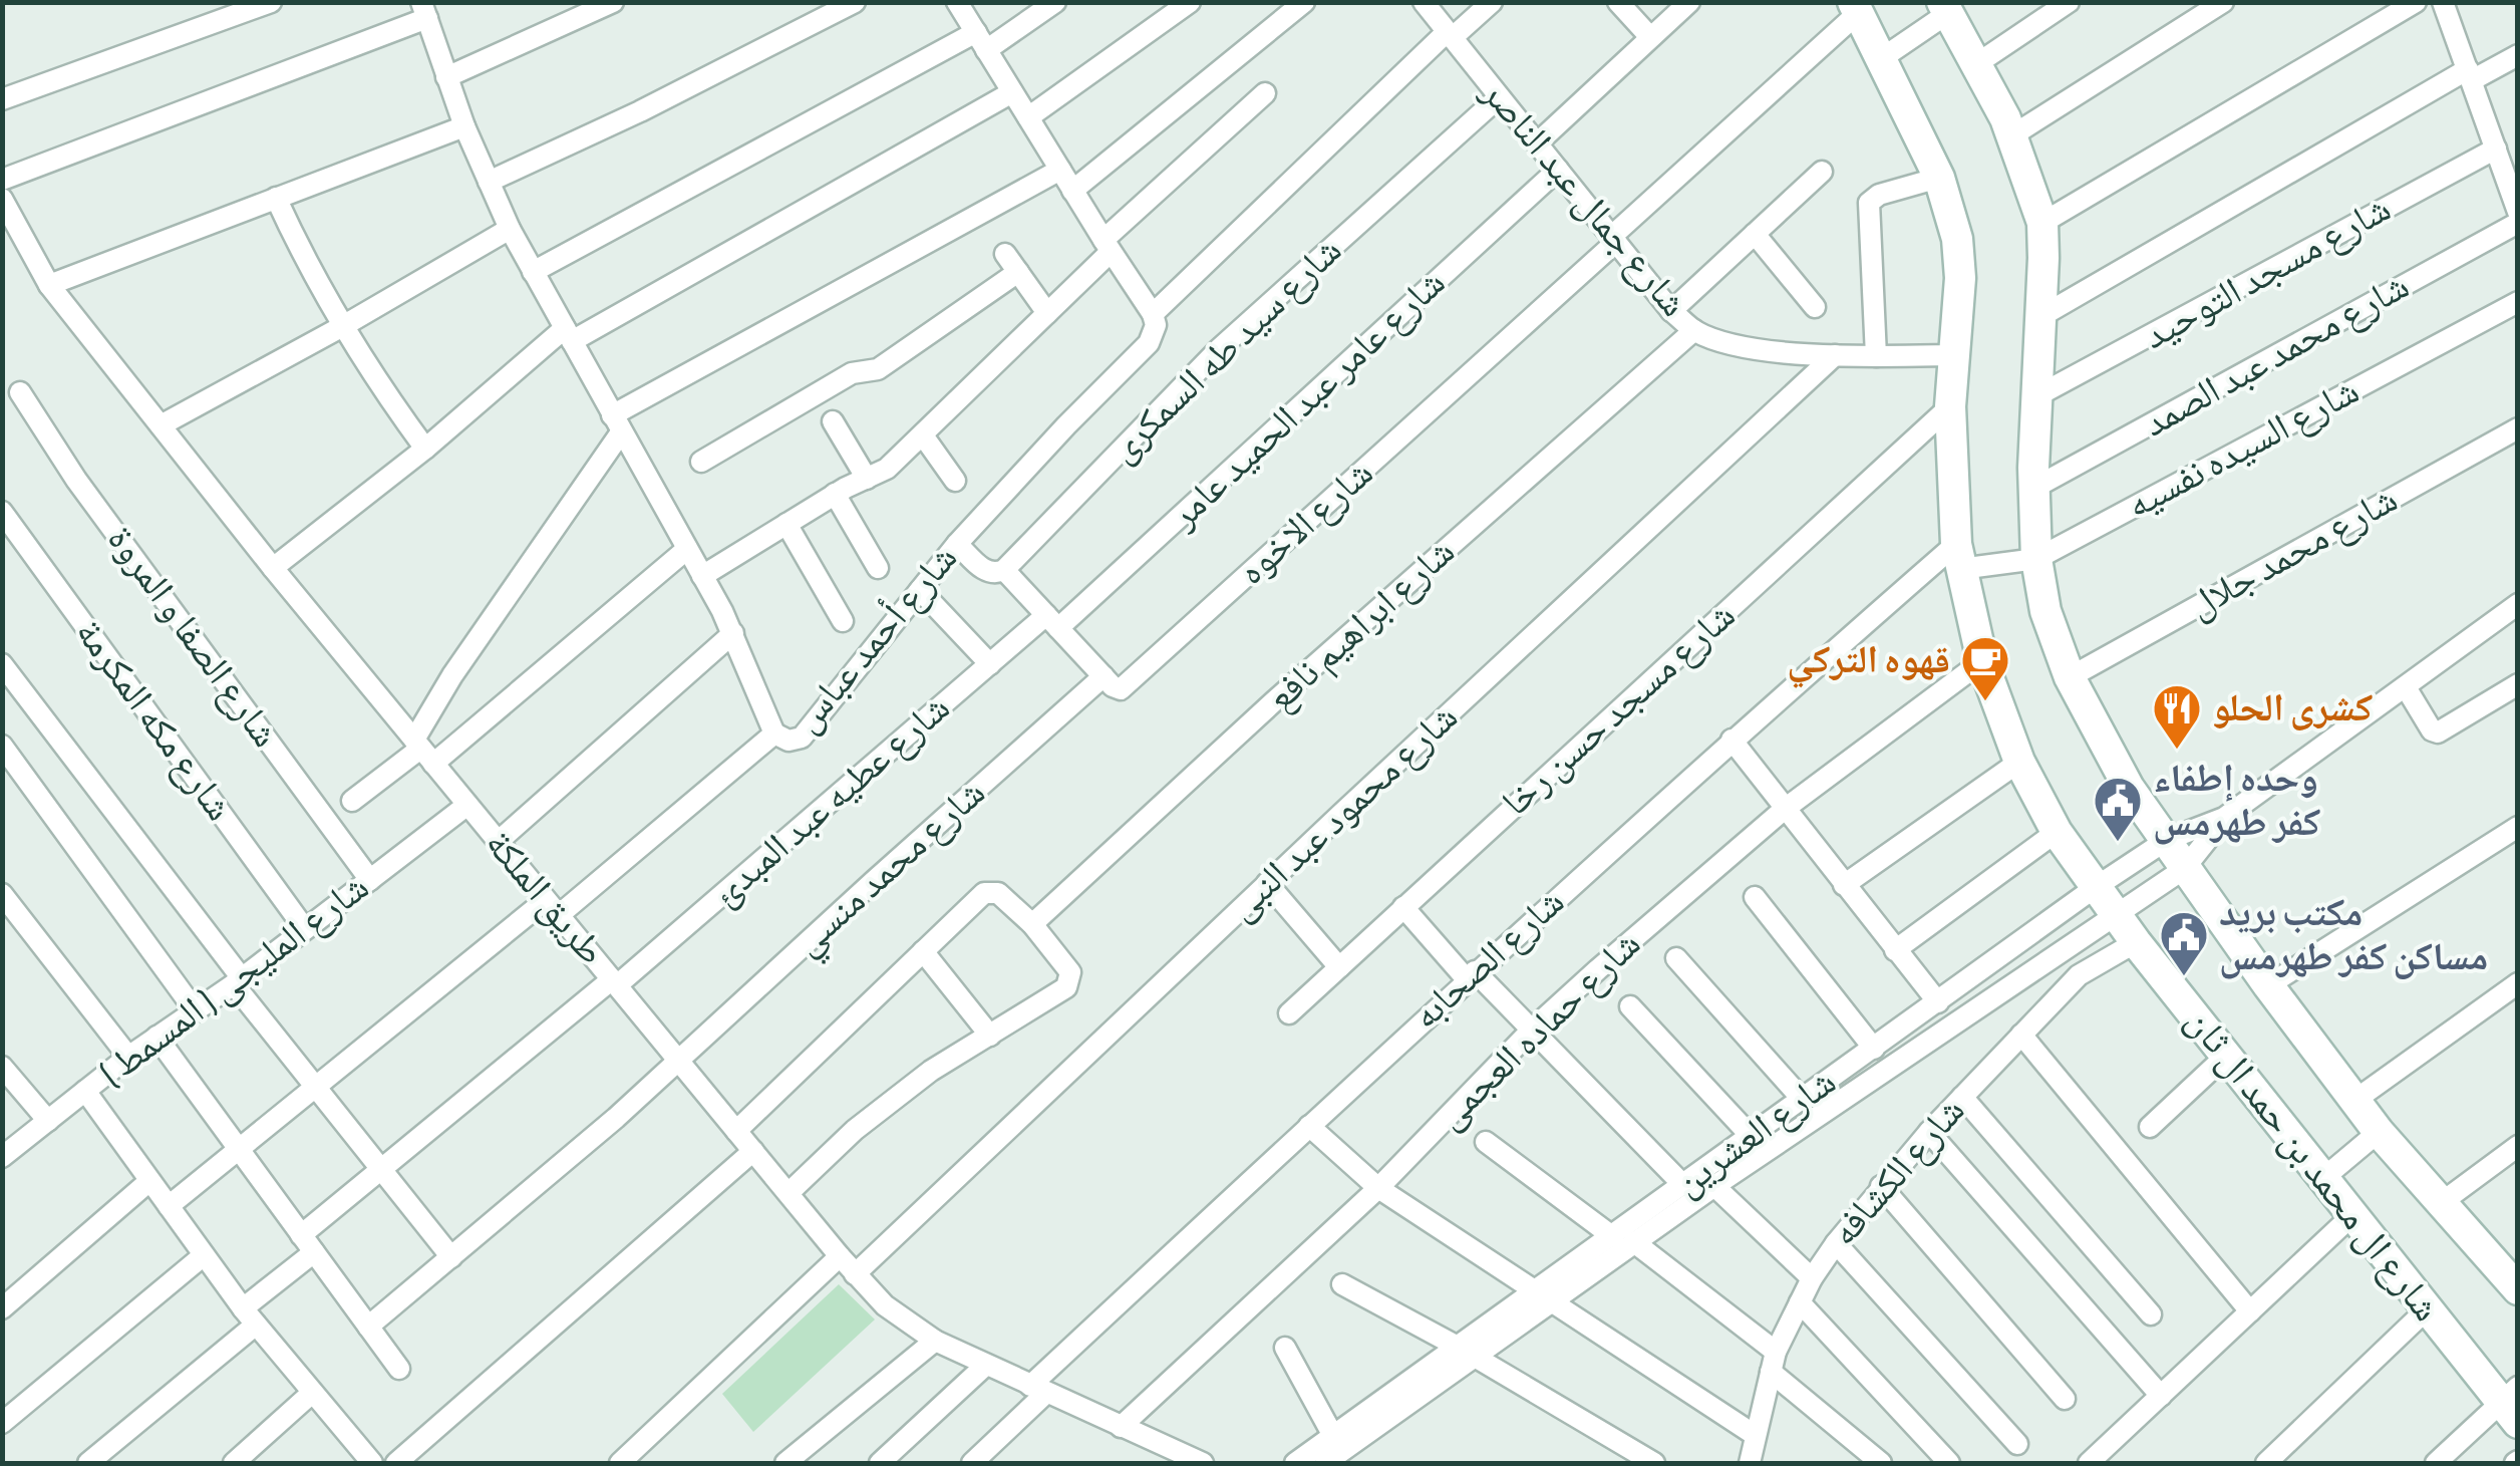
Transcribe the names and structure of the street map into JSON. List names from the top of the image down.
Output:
{
  "streets": {
    "street": [
      "شارع جمال عبد الناصر",
      "شارع مسجد التوحيد",
      "شارع سيد طه السمكرى",
      "شارع محمد عبد الصمد",
      "شارع عامر عبد الحميد عامر",
      "شارع السيده نفسيه",
      "شارع الاخوه",
      "شارع محمد جلال",
      "شارع ابراهيم نافع",
      "شارع الصفا و المروة",
      "شارع أحمد عباس",
      "شارع مسجد حسن رخا",
      "شارع مكه المكرمة",
      "شارع عطيه عبد المبدئ",
      "شارع محمود عبد النبى",
      "شارع محمد منسي",
      "طريق الملكة",
      "شارع الصحابه",
      "شارع المليجى ( المسمط )",
      "شارع حماده العجمى",
      "شارع العشرين",
      "شارع ال محمد بن حمد ال ثان",
      "شارع الكشافه"
    ]
  },
  "crossings": [
    ["شارع جمال عبد الناصر", "شارع سيد طه السمكرى"],
    ["شارع جمال عبد الناصر", "شارع عامر عبد الحميد عامر"],
    ["شارع جمال عبد الناصر", "شارع الاخوه"],
    ["شارع جمال عبد الناصر", "شارع ابراهيم نافع"],
    ["شارع جمال عبد الناصر", "شارع محمود عبد النبى"],
    ["شارع جمال عبد الناصر", "شارع ال محمد بن حمد ال ثان"],
    ["شارع عامر عبد الحميد عامر", "شارع عطيه عبد المبدئ"],
    ["شارع السيده نفسيه", "شارع الصحابه"],
    ["شارع السيده نفسيه", "شارع ال محمد بن حمد ال ثان"],
    ["شارع الاخوه", "شارع محمد منسي"],
    ["شارع الصفا و المروة", "شارع المليجى ( المسمط )"],
    ["شارع أحمد عباس", "طريق الملكة"],
    ["شارع مسجد حسن رخا", "شارع ال محمد بن حمد ال ثان"],
    ["شارع مكه المكرمة", "شارع المليجى ( المسمط )"],
    ["شارع عطيه عبد المبدئ", "طريق الملكة"],
    ["شارع محمود عبد النبى", "طريق الملكة"],
    ["شارع محمد منسي", "طريق الملكة"],
    ["طريق الملكة", "شارع الصحابه"],
    ["طريق الملكة", "شارع المليجى ( المسمط )"],
    ["طريق الملكة", "شارع حماده العجمى"],
    ["شارع الصحابه", "شارع ال محمد بن حمد ال ثان"],
    ["شارع حماده العجمى", "شارع ال محمد بن حمد ال ثان"],
    ["شارع العشرين", "شارع ال محمد بن حمد ال ثان"],
    ["شارع ال محمد بن حمد ال ثان", "شارع الكشافه"]
  ],
  "places": {
    "cafe": ["قهوه التركي"],
    "restaurant": ["كشرى الحلو"],
    "public building": ["وحده إطفاء كفر طهرمس", "مكتب بريد مساكن كفر طهرمس"]
  }
}
